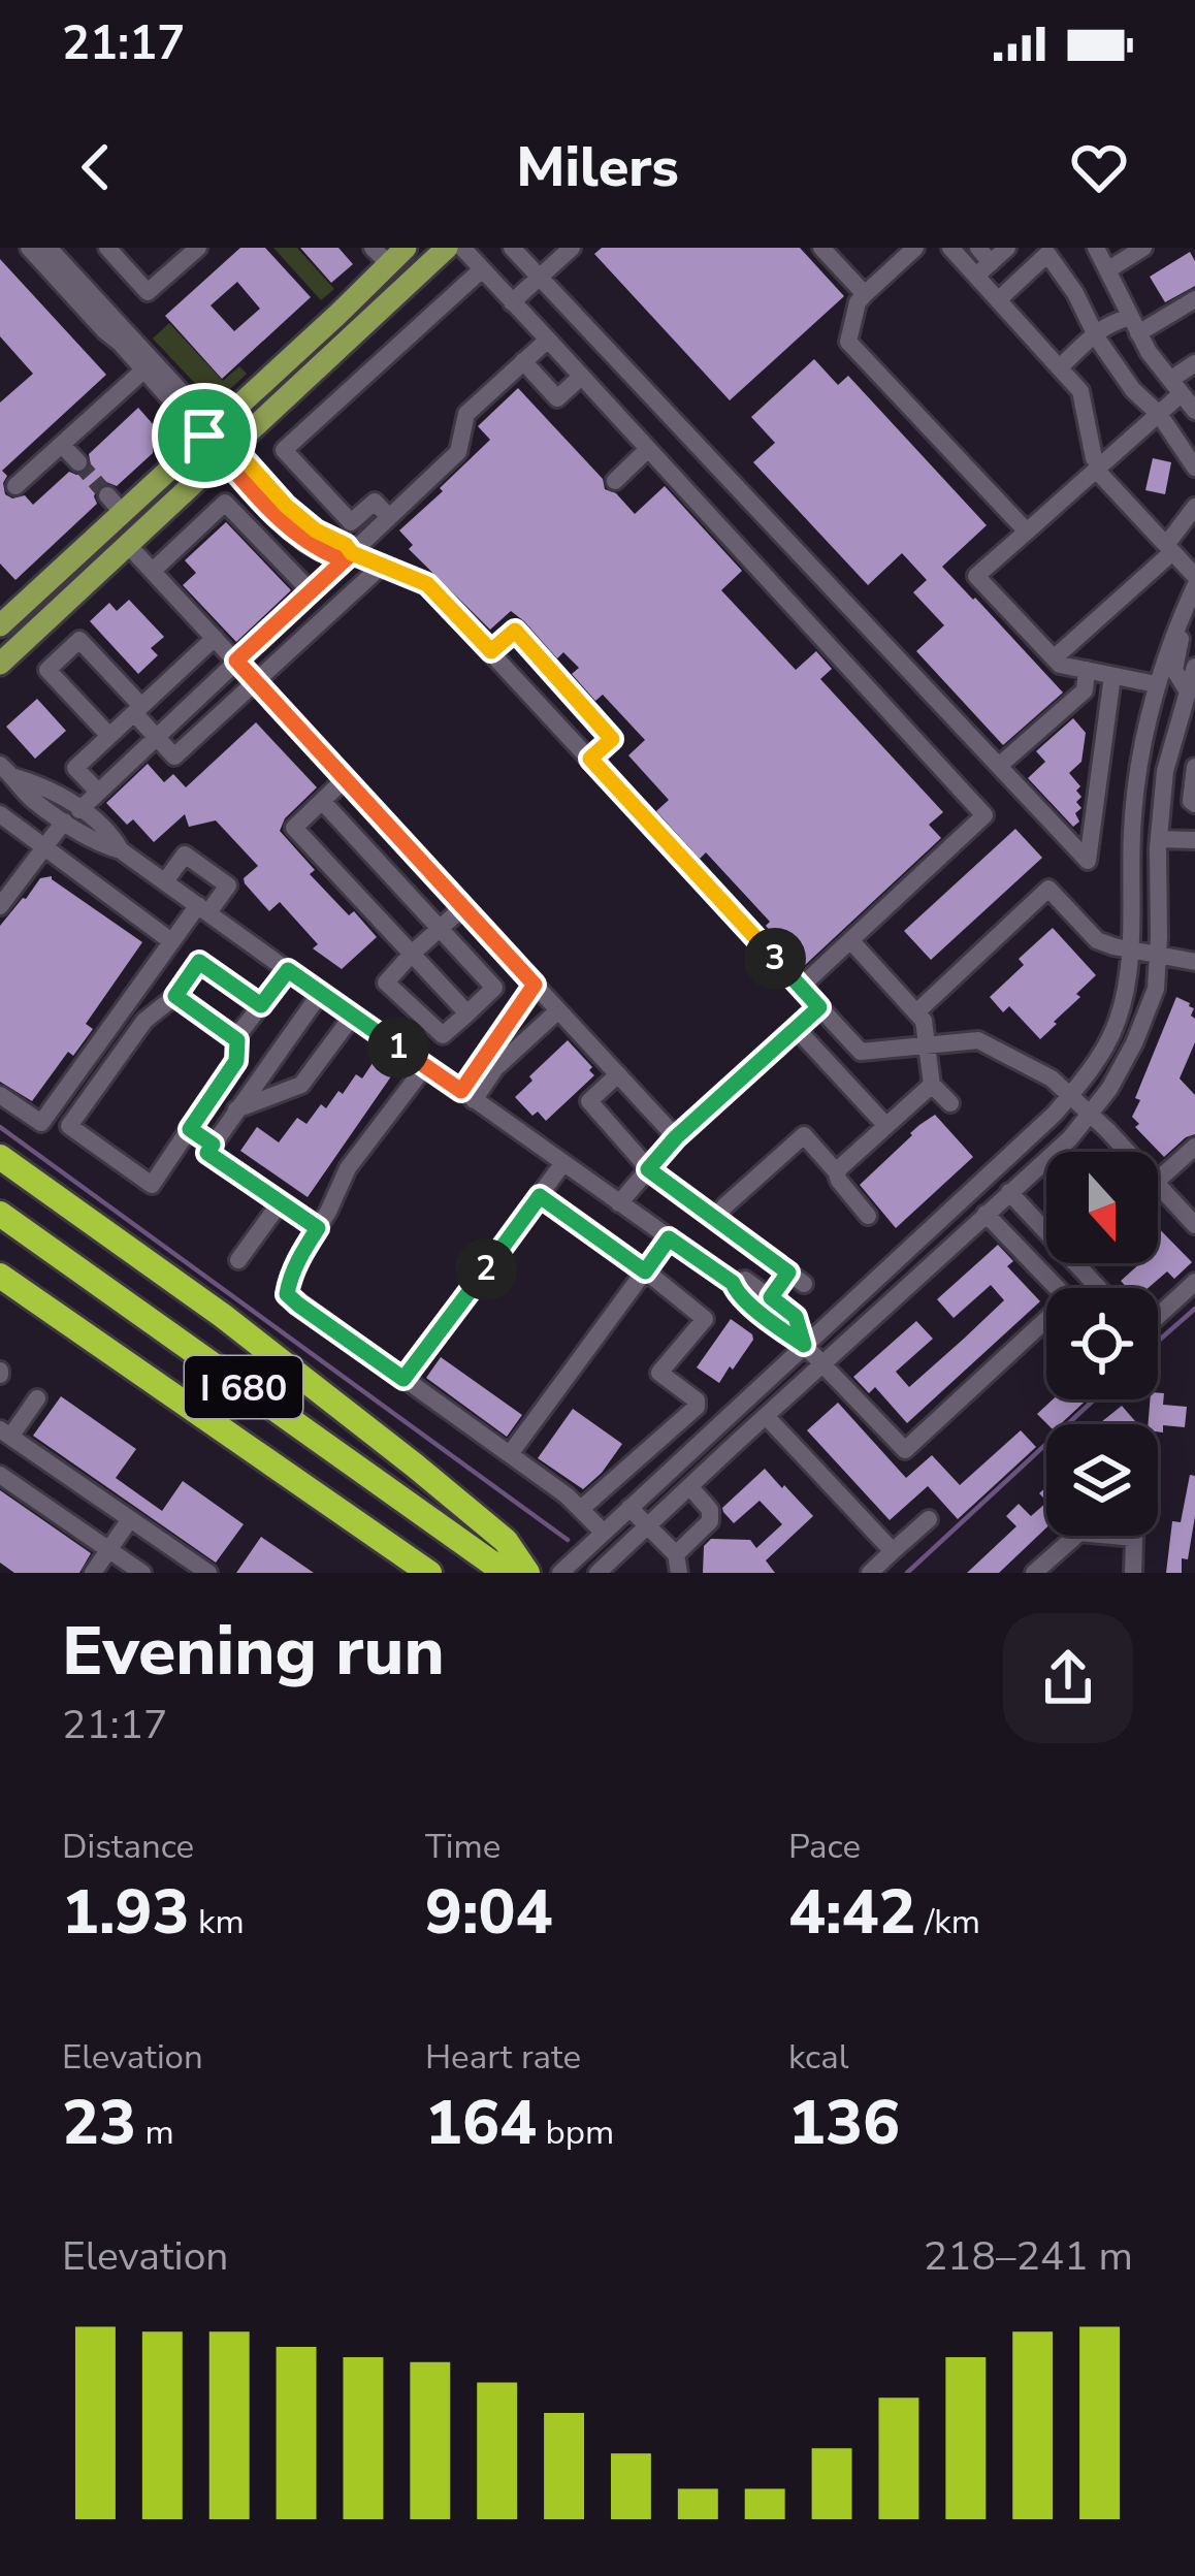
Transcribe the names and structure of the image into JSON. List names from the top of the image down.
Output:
{
  "streets": {
    "highway": ["I 680"]
  },
  "north": "bottom",
  "page": {
    "status": "21:17",
    "header": "Milers",
    "pins": ["3", "1", "2"],
    "heading": ["Evening run", "21:17"],
    "stats": [
      ["Distance", "1.93 km"],
      ["Time", "9:04"],
      ["Pace", "4:42 /km"],
      ["Elevation", "23 m"],
      ["Heart rate", "164 bpm"],
      ["kcal", "136"]
    ],
    "chart": ["Elevation", "218–241 m"]
  }
}
